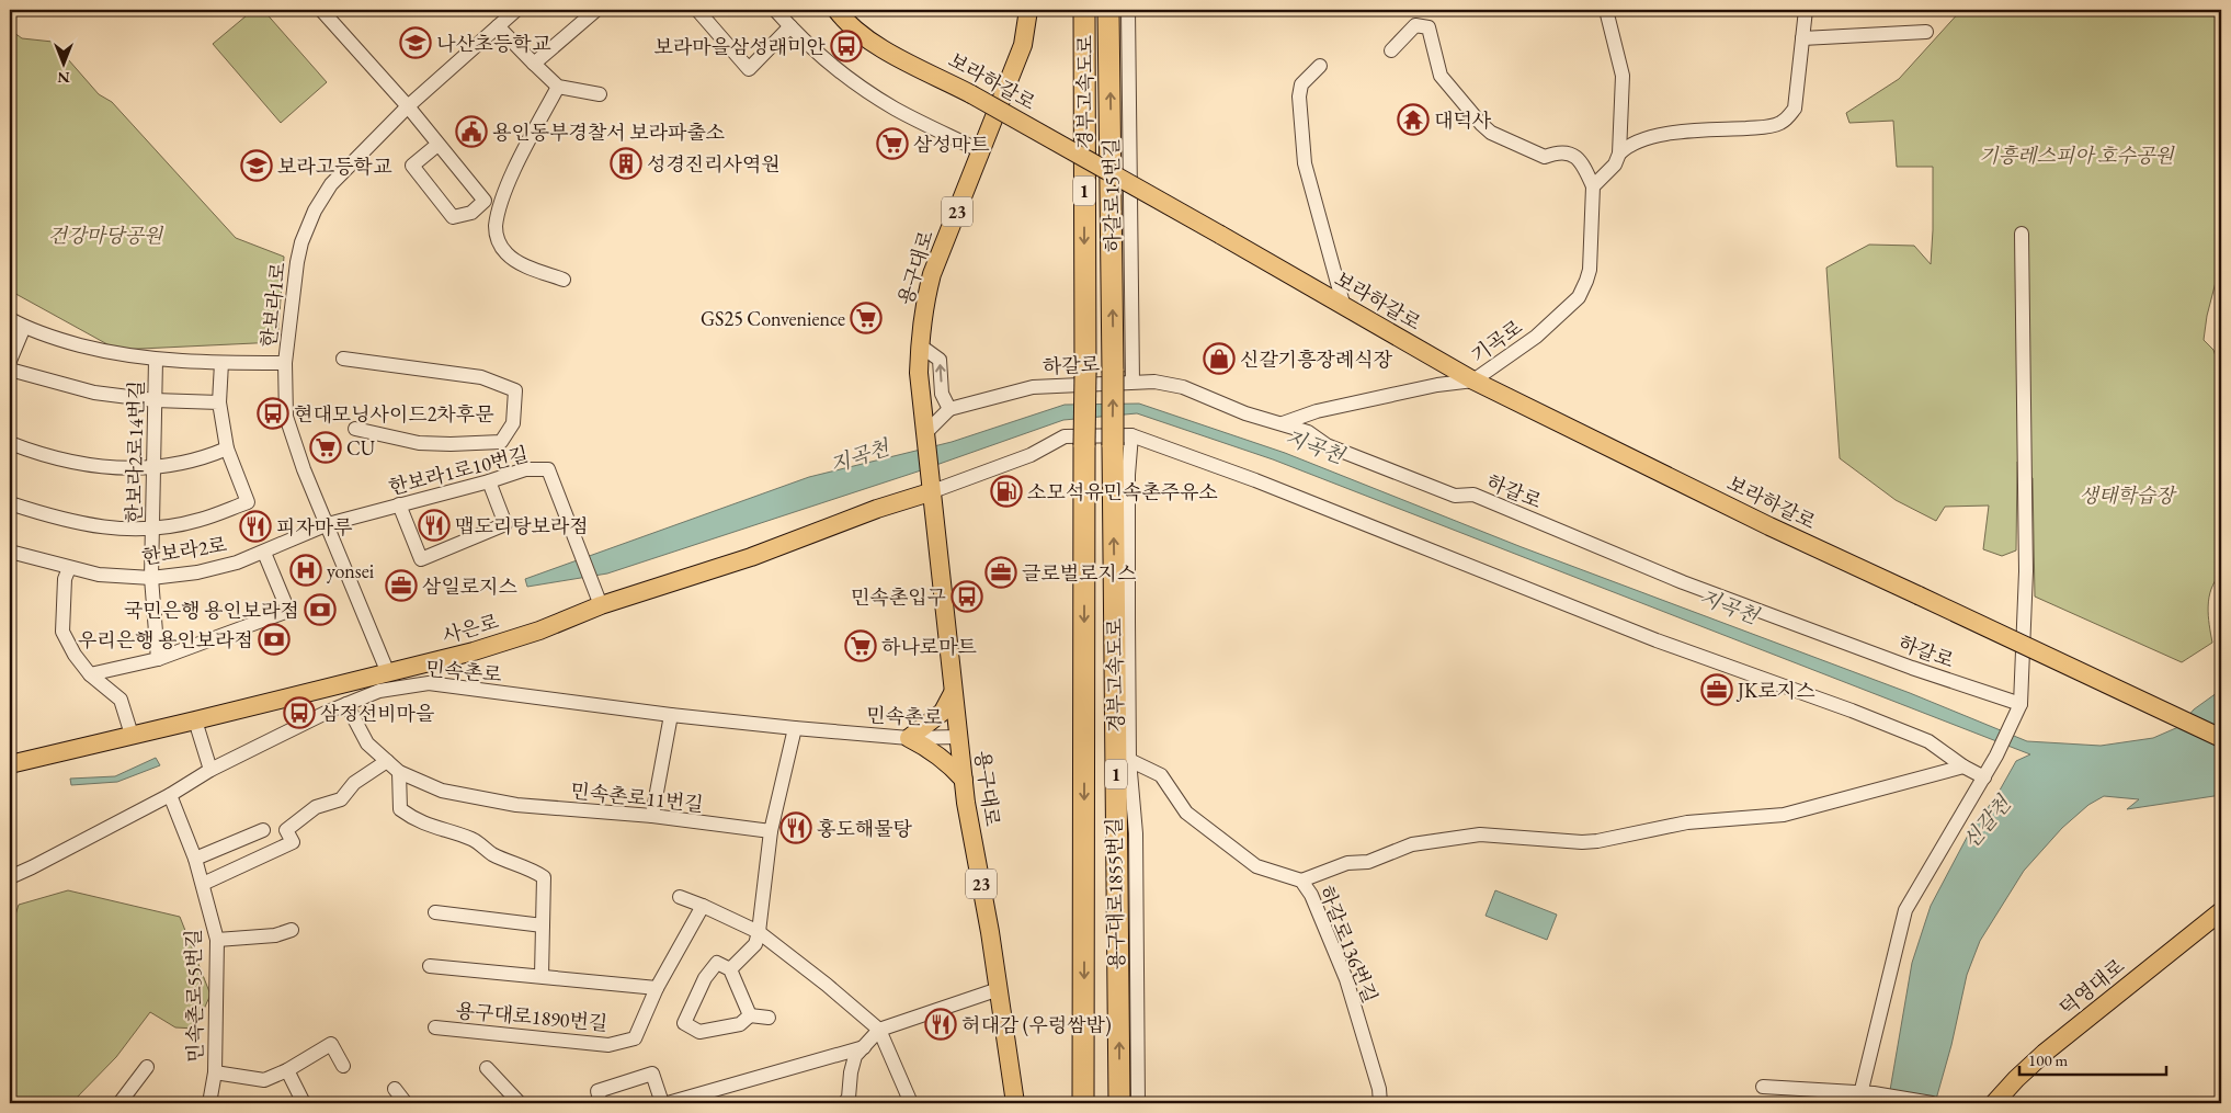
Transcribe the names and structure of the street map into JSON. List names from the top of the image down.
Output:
{
  "streets": {
    "highway": ["경부고속도로", "1"],
    "main road": [
      "보라하갈로",
      "23",
      "용구대로",
      "사은로",
      "덕영대로"
    ],
    "street": [
      "하갈로15번길",
      "한보라1로",
      "기곡로",
      "하갈로",
      "한보라2로14번길",
      "한보라1로10번길",
      "한보라2로",
      "민속촌로",
      "민속촌로11번길",
      "용구대로1855번길",
      "하갈로136번길",
      "민속촌로55번길",
      "용구대로1890번길"
    ]
  },
  "crossings": [
    ["보라하갈로", "기곡로"],
    ["경부고속도로", "용구대로1855번길"],
    ["하갈로15번길", "하갈로"],
    ["23", "용구대로"],
    ["23", "사은로"],
    ["용구대로", "사은로"],
    ["용구대로", "민속촌로"],
    ["한보라1로", "한보라1로10번길"],
    ["한보라1로", "한보라2로"],
    ["한보라1로", "사은로"],
    ["기곡로", "하갈로"],
    ["한보라2로14번길", "한보라2로"],
    ["한보라1로10번길", "한보라2로"],
    ["한보라1로10번길", "사은로"],
    ["민속촌로", "민속촌로11번길"],
    ["민속촌로", "민속촌로55번길"],
    ["용구대로1855번길", "하갈로136번길"]
  ],
  "water": ["지곡천", "신갈천"],
  "parks": ["기흥레스피아 호수공원", "건강마당공원", "생태학습장"],
  "places": {
    "school or university": ["나산초등학교", "보라고등학교"],
    "bus stop": [
      "보라마을삼성래미안",
      "현대모닝사이드2차후문",
      "민속촌입구",
      "삼정선비마을"
    ],
    "temple": ["대덕사"],
    "public building": ["용인동부경찰서 보라파출소"],
    "supermarket": [
      "삼성마트",
      "GS25 Convenience",
      "CU",
      "하나로마트"
    ],
    "building": ["성경진리사역원"],
    "shop": ["신갈기흥장례식장"],
    "fuel station": ["소모석유민속촌주유소"],
    "restaurant": [
      "맵도리탕보라점",
      "피자마루",
      "홍도해물탕",
      "허대감 (우렁쌈밥)"
    ],
    "hospital": ["yonsei"],
    "office": ["글로벌로지스", "삼일로지스", "JK로지스"],
    "bank": ["국민은행 용인보라점", "우리은행 용인보라점"]
  },
  "scale_bar": "100 m",
  "north": "bottom"
}
